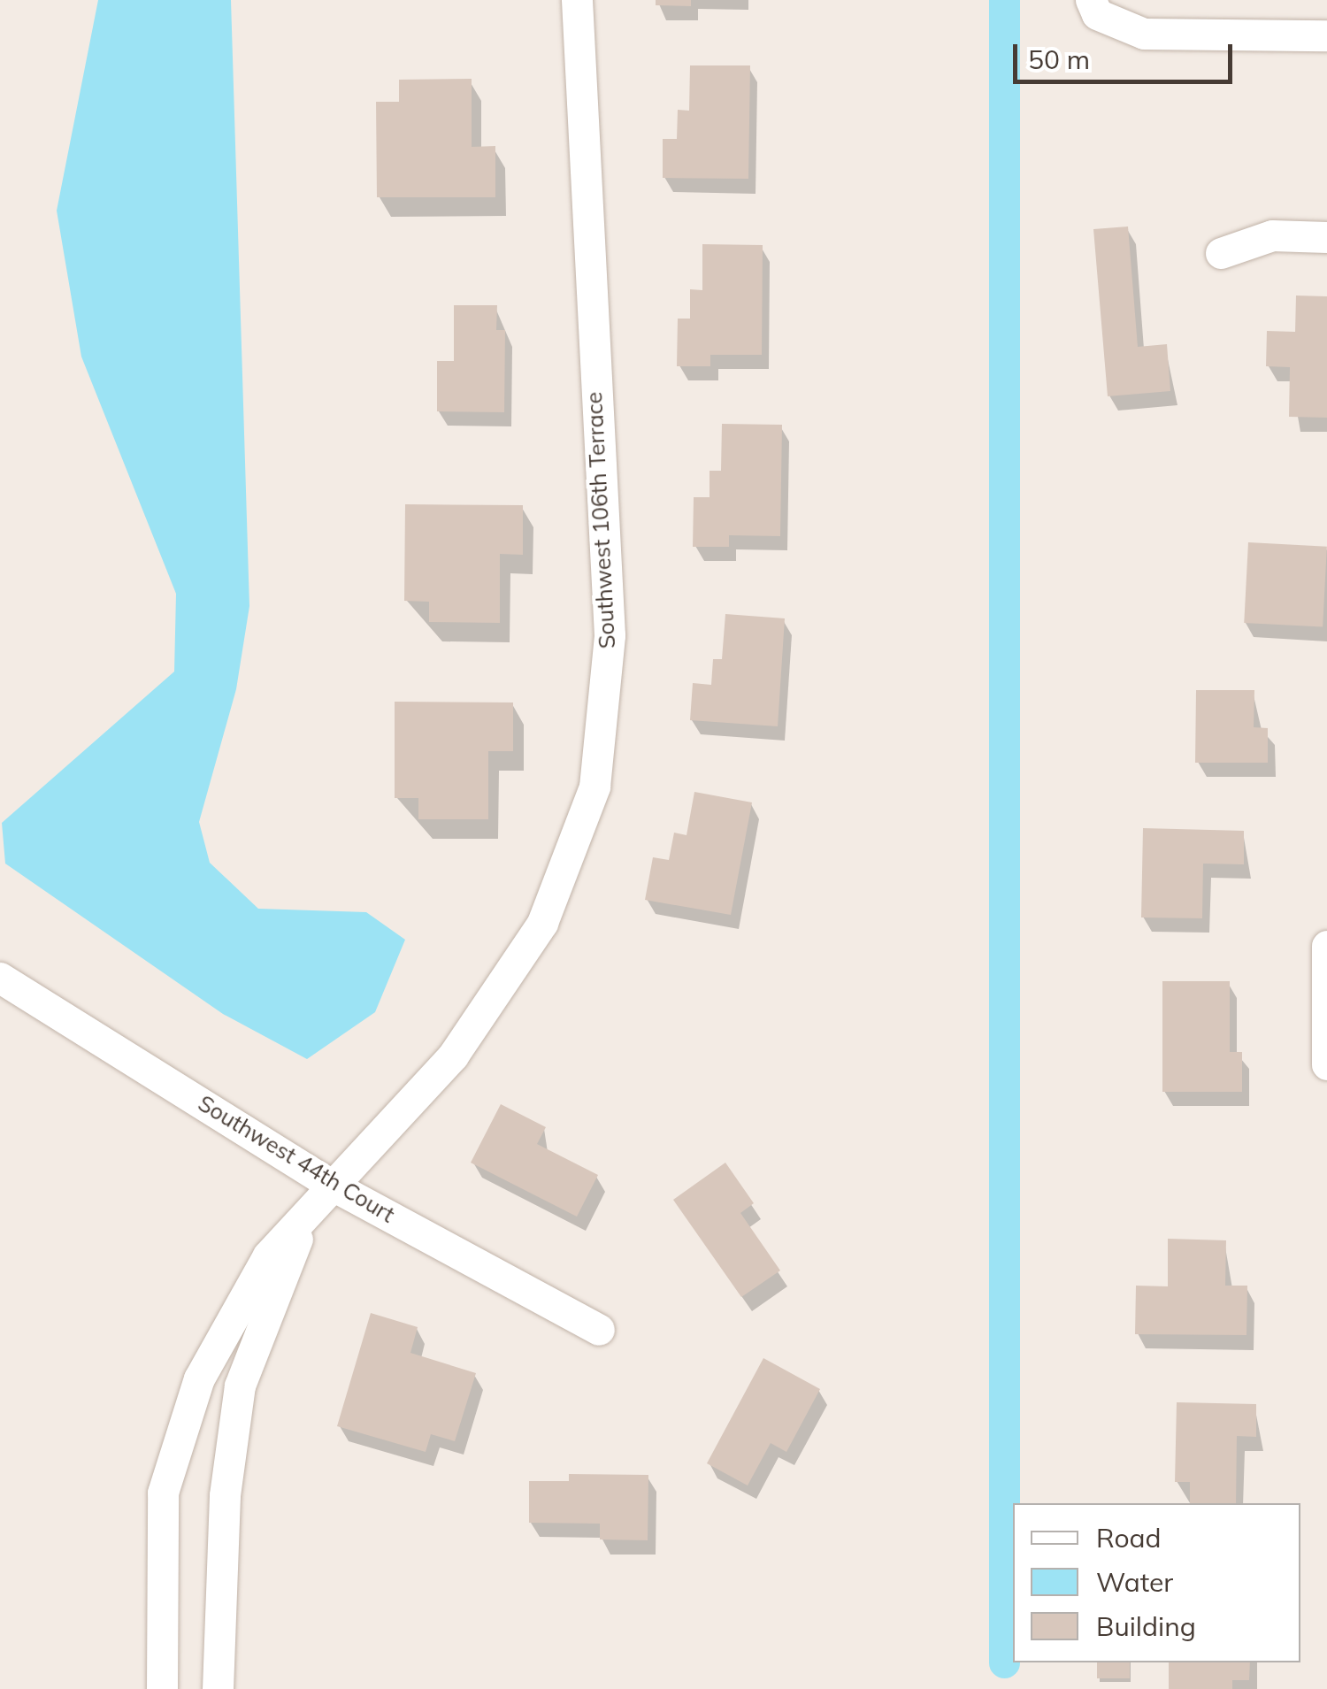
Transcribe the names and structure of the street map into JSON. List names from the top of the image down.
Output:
{
  "streets": {
    "street": ["Southwest 106th Terrace", "Southwest 44th Court"]
  },
  "crossings": [
    ["Southwest 106th Terrace", "Southwest 44th Court"]
  ],
  "legend": ["Road", "Water", "Building"],
  "scale_bar": "50 m"
}
